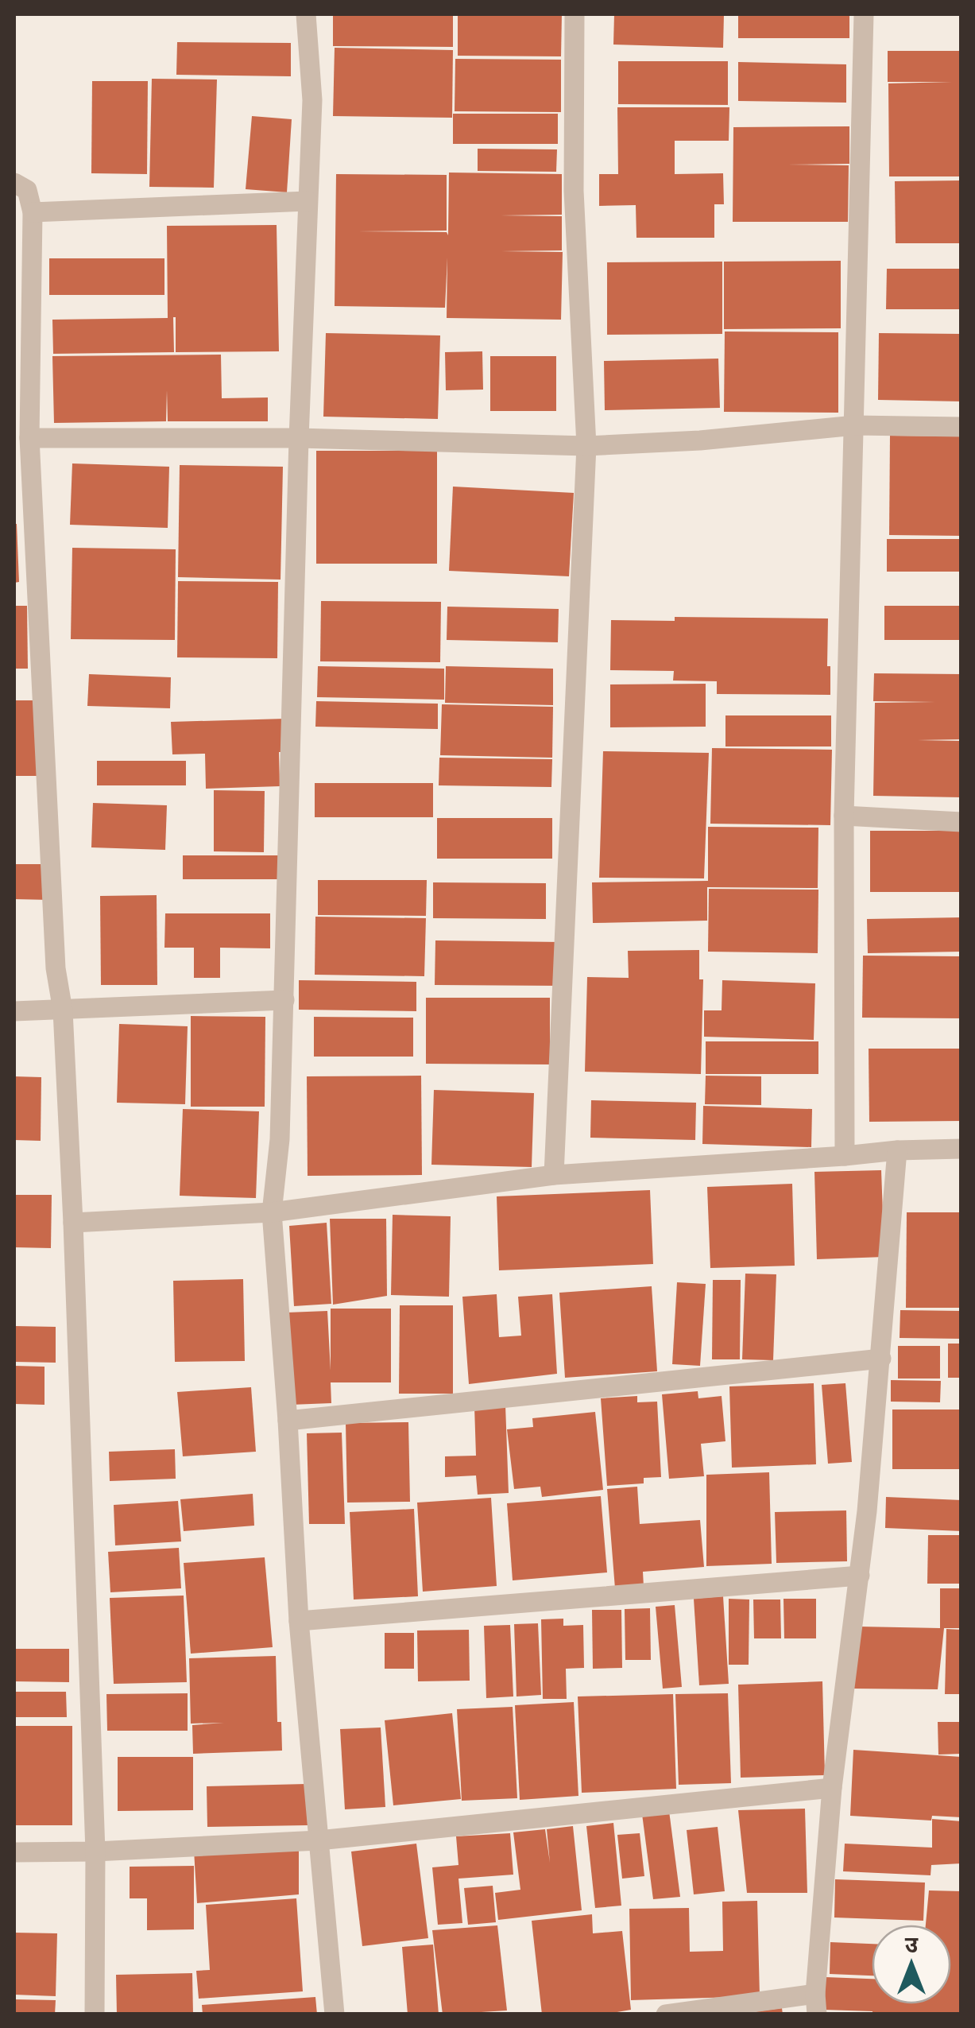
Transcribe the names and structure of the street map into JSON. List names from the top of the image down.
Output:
{
  "north": "top"
}
